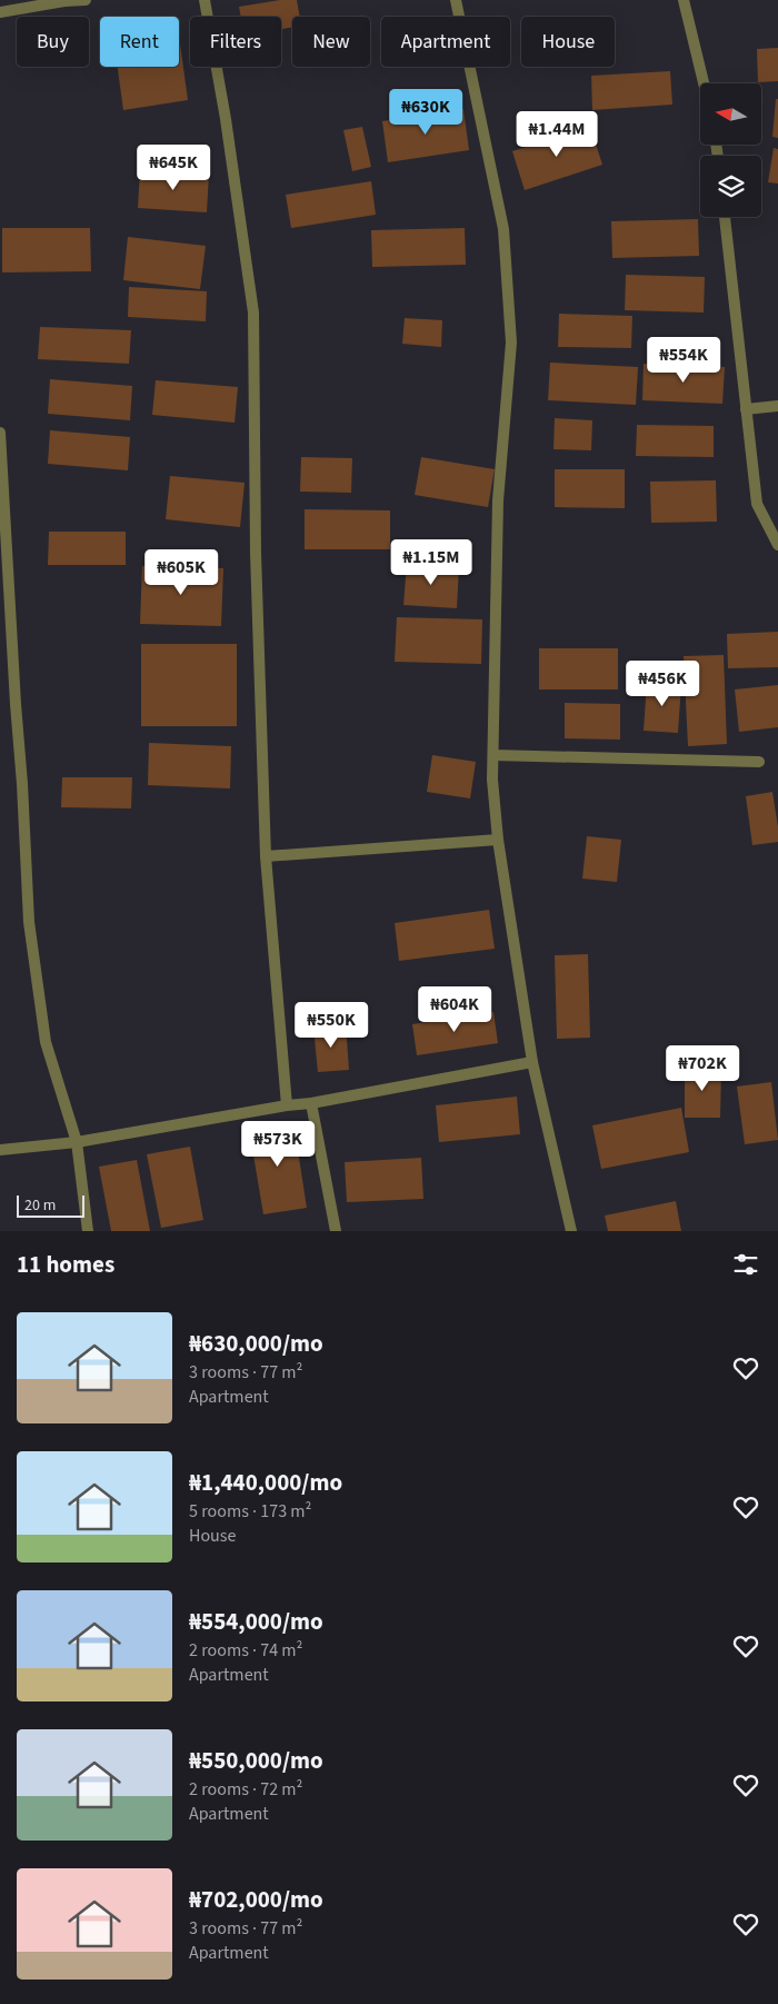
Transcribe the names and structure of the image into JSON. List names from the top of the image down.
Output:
{
  "scale_bar": "20 m",
  "north": "left",
  "page": {
    "chip": [
      "Buy",
      "Rent",
      "Filters",
      "New",
      "Apartment",
      "House"
    ],
    "price": [
      "₦630K",
      "₦1.44M",
      "₦645K",
      "₦554K",
      "₦1.15M",
      "₦605K",
      "₦456K",
      "₦604K",
      "₦550K",
      "₦702K",
      "₦573K"
    ],
    "scale": "20 m",
    "heading": "11 homes",
    "list": [
      {
        "name": "₦630,000/mo",
        "note": "3 rooms · 77 m² · Apartment"
      },
      {
        "name": "₦1,440,000/mo",
        "note": "5 rooms · 173 m² · House"
      },
      {
        "name": "₦554,000/mo",
        "note": "2 rooms · 74 m² · Apartment"
      },
      {
        "name": "₦550,000/mo",
        "note": "2 rooms · 72 m² · Apartment"
      },
      {
        "name": "₦702,000/mo",
        "note": "3 rooms · 77 m² · Apartment"
      }
    ]
  }
}
